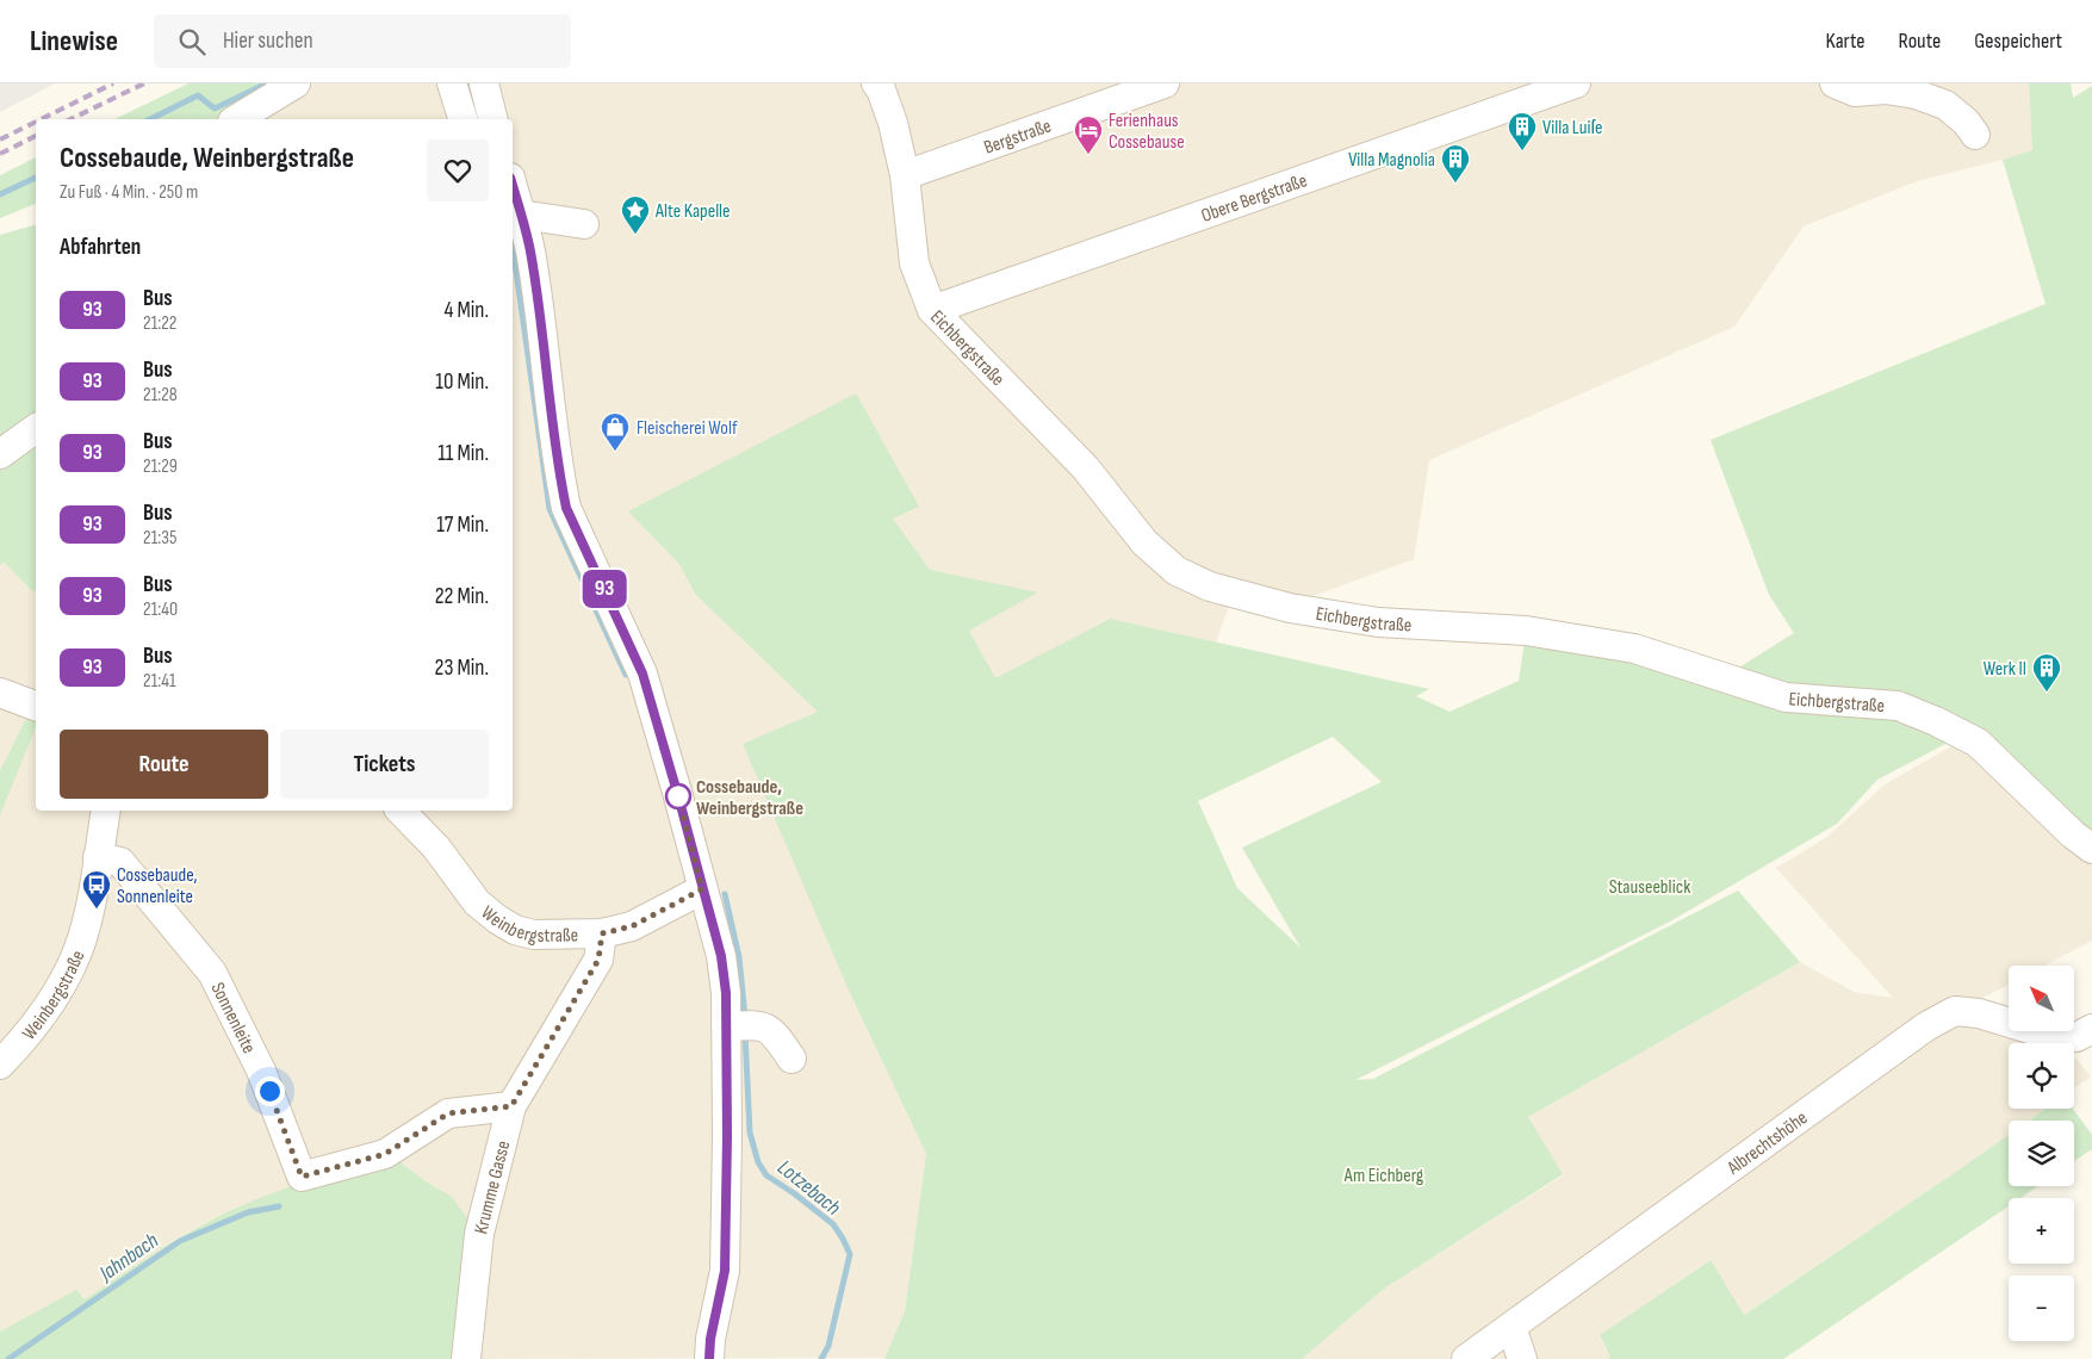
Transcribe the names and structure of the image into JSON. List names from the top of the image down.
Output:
{
  "streets": {
    "street": [
      "Bergstraße",
      "Obere Bergstraße",
      "Eichbergstraße",
      "Weinbergstraße",
      "Sonnenleite",
      "Albrechtshöhe",
      "Krumme Gasse"
    ]
  },
  "crossings": [
    ["Bergstraße", "Eichbergstraße"],
    ["Obere Bergstraße", "Eichbergstraße"],
    ["Weinbergstraße", "Sonnenleite"],
    ["Weinbergstraße", "Krumme Gasse"],
    ["Sonnenleite", "Krumme Gasse"]
  ],
  "water": ["Lotzebach", "Jahnbach"],
  "parks": ["Stauseeblick", "Am Eichberg"],
  "places": {
    "building": ["Villa Luiſe", "Villa Magnolia", "Werk II"],
    "hotel": ["Ferienhaus Cossebause"],
    "place": ["Alte Kapelle"],
    "shop": ["Fleischerei Wolf"],
    "other": ["Cossebaude, Weinbergstraße"],
    "bus stop": ["Cossebaude, Sonnenleite"]
  },
  "lines": ["bus line 93"],
  "north": "top left",
  "page": {
    "header": "Linewise",
    "search": "Hier suchen",
    "nav": ["Karte", "Route", "Gespeichert"],
    "on_map": "93",
    "heading": [
      ["Cossebaude, Weinbergstraße", "Zu Fuß · 4 Min. · 250 m"],
      "Abfahrten"
    ],
    "list": [
      {
        "mark": "93",
        "name": "Bus",
        "note": "21:22",
        "value": "4 Min."
      },
      {
        "mark": "93",
        "name": "Bus",
        "note": "21:28",
        "value": "10 Min."
      },
      {
        "mark": "93",
        "name": "Bus",
        "note": "21:29",
        "value": "11 Min."
      },
      {
        "mark": "93",
        "name": "Bus",
        "note": "21:35",
        "value": "17 Min."
      },
      {
        "mark": "93",
        "name": "Bus",
        "note": "21:40",
        "value": "22 Min."
      },
      {
        "mark": "93",
        "name": "Bus",
        "note": "21:41",
        "value": "23 Min."
      }
    ],
    "buttons": ["Route", "Tickets"],
    "map_buttons": ["+", "−"]
  }
}
